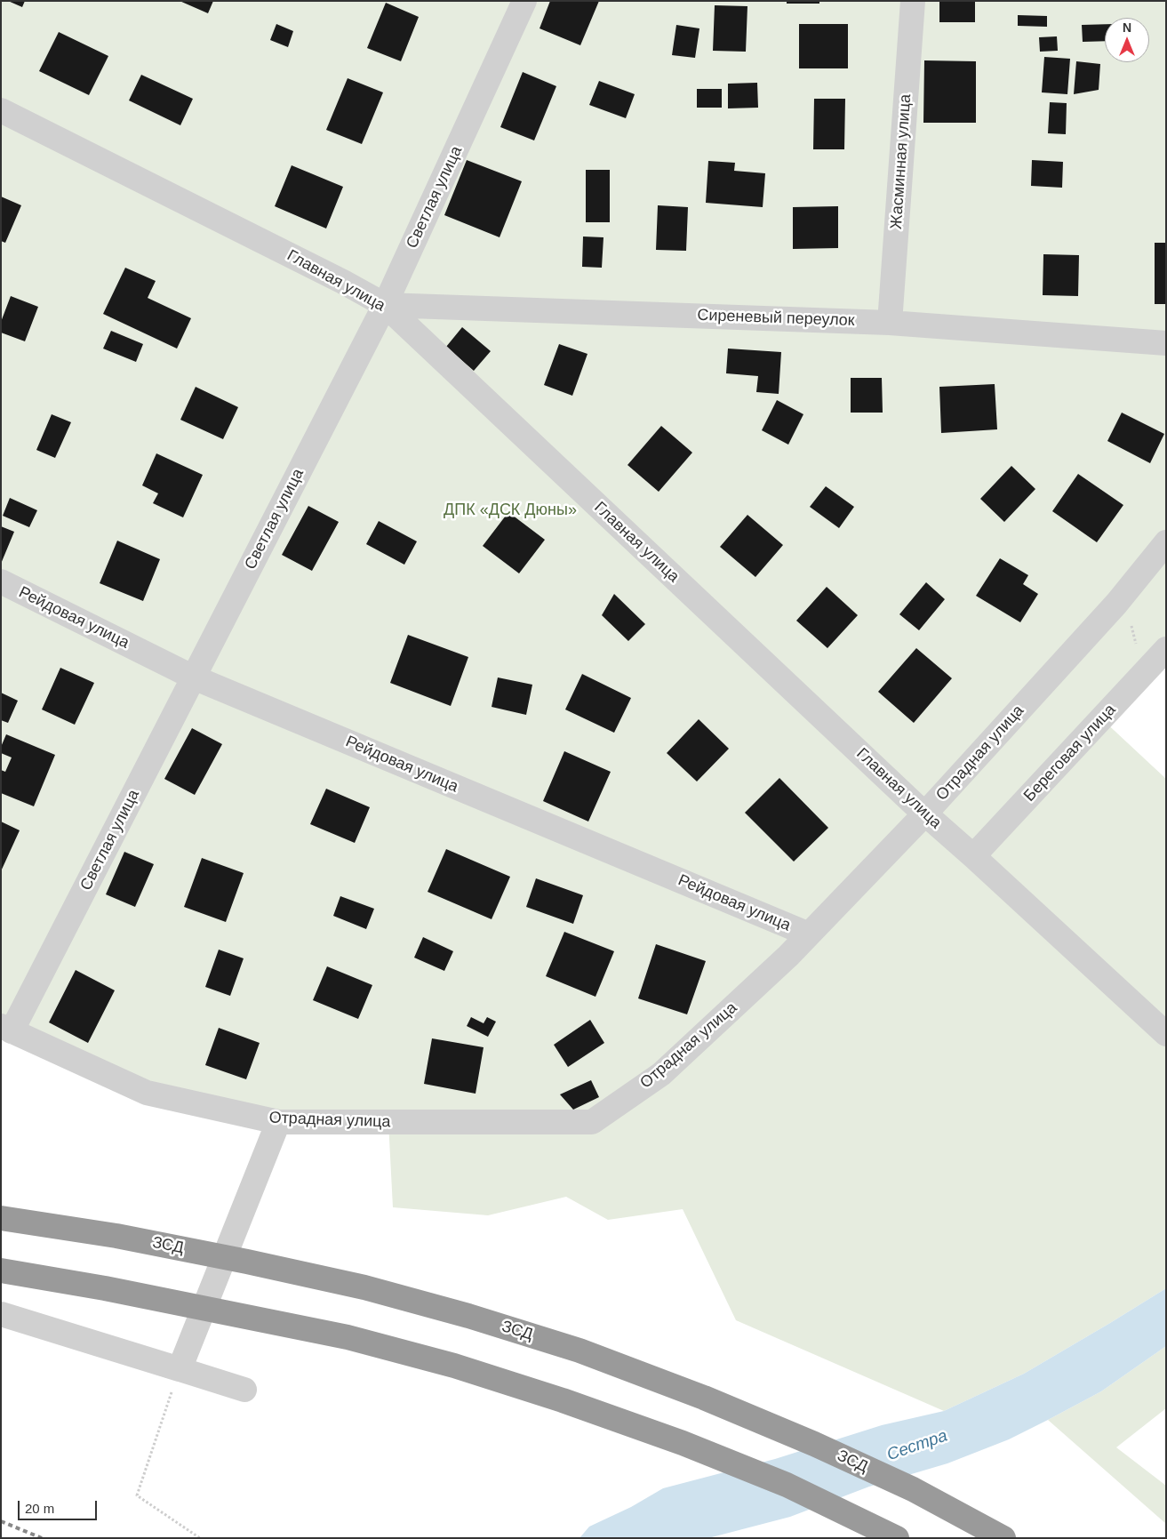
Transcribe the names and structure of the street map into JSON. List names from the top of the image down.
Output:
{
  "streets": {
    "highway": ["ЗСД"],
    "street": [
      "Жасминная улица",
      "Светлая улица",
      "Главная улица",
      "Сиреневый переулок",
      "Рейдовая улица",
      "Отрадная улица",
      "Береговая улица"
    ]
  },
  "crossings": [
    ["Жасминная улица", "Сиреневый переулок"],
    ["Светлая улица", "Главная улица"],
    ["Светлая улица", "Сиреневый переулок"],
    ["Светлая улица", "Рейдовая улица"],
    ["Светлая улица", "Отрадная улица"],
    ["Главная улица", "Сиреневый переулок"],
    ["Главная улица", "Отрадная улица"],
    ["Главная улица", "Береговая улица"],
    ["Рейдовая улица", "Отрадная улица"]
  ],
  "water": ["Сестра"],
  "parks": ["ДПК «ДСК Дюны»"],
  "scale_bar": "20 m",
  "north": "top"
}
